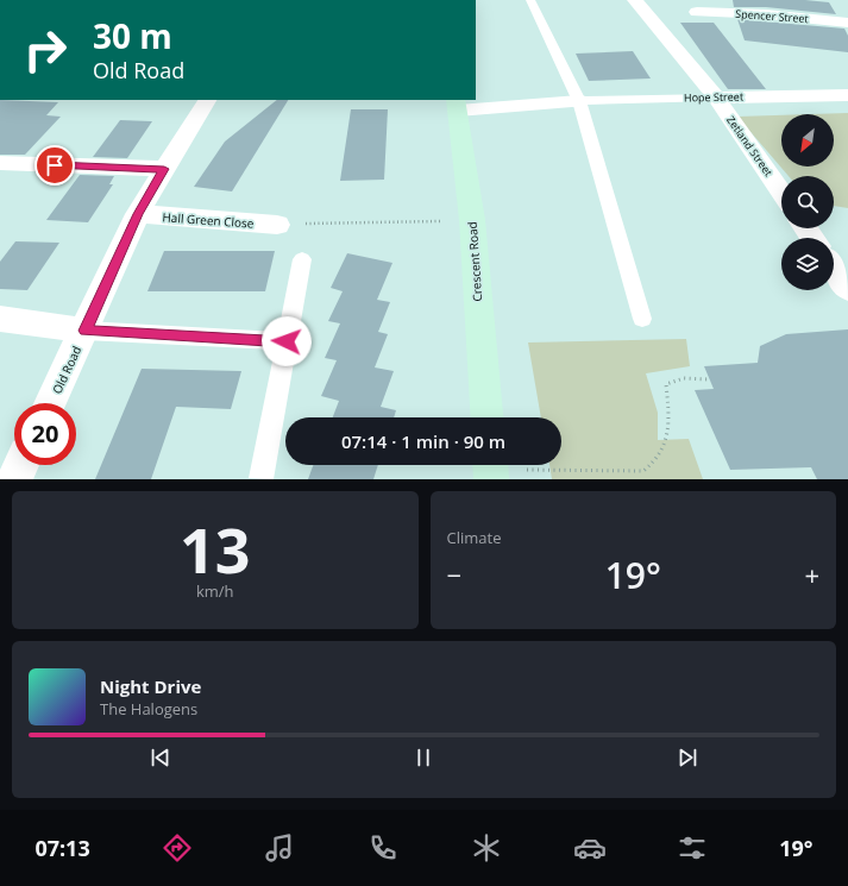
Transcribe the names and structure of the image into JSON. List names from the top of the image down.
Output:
{
  "streets": {
    "main road": ["Crescent Road"],
    "street": [
      "Spencer Street",
      "Hope Street",
      "Zetland Street",
      "Hall Green Close",
      "Old Road"
    ]
  },
  "crossings": [
    ["Hope Street", "Zetland Street"],
    ["Hall Green Close", "Old Road"]
  ],
  "north": "bottom left",
  "page": {
    "turn": ["30 m", "Old Road"],
    "limit": "20",
    "trip": "07:14 · 1 min · 90 m",
    "tile": [
      ["13", "km/h"],
      "Climate"
    ],
    "heat": ["−", "19°", "+"],
    "song": ["Night Drive", "The Halogens"],
    "tabs": ["07:13", "19°"]
  }
}
